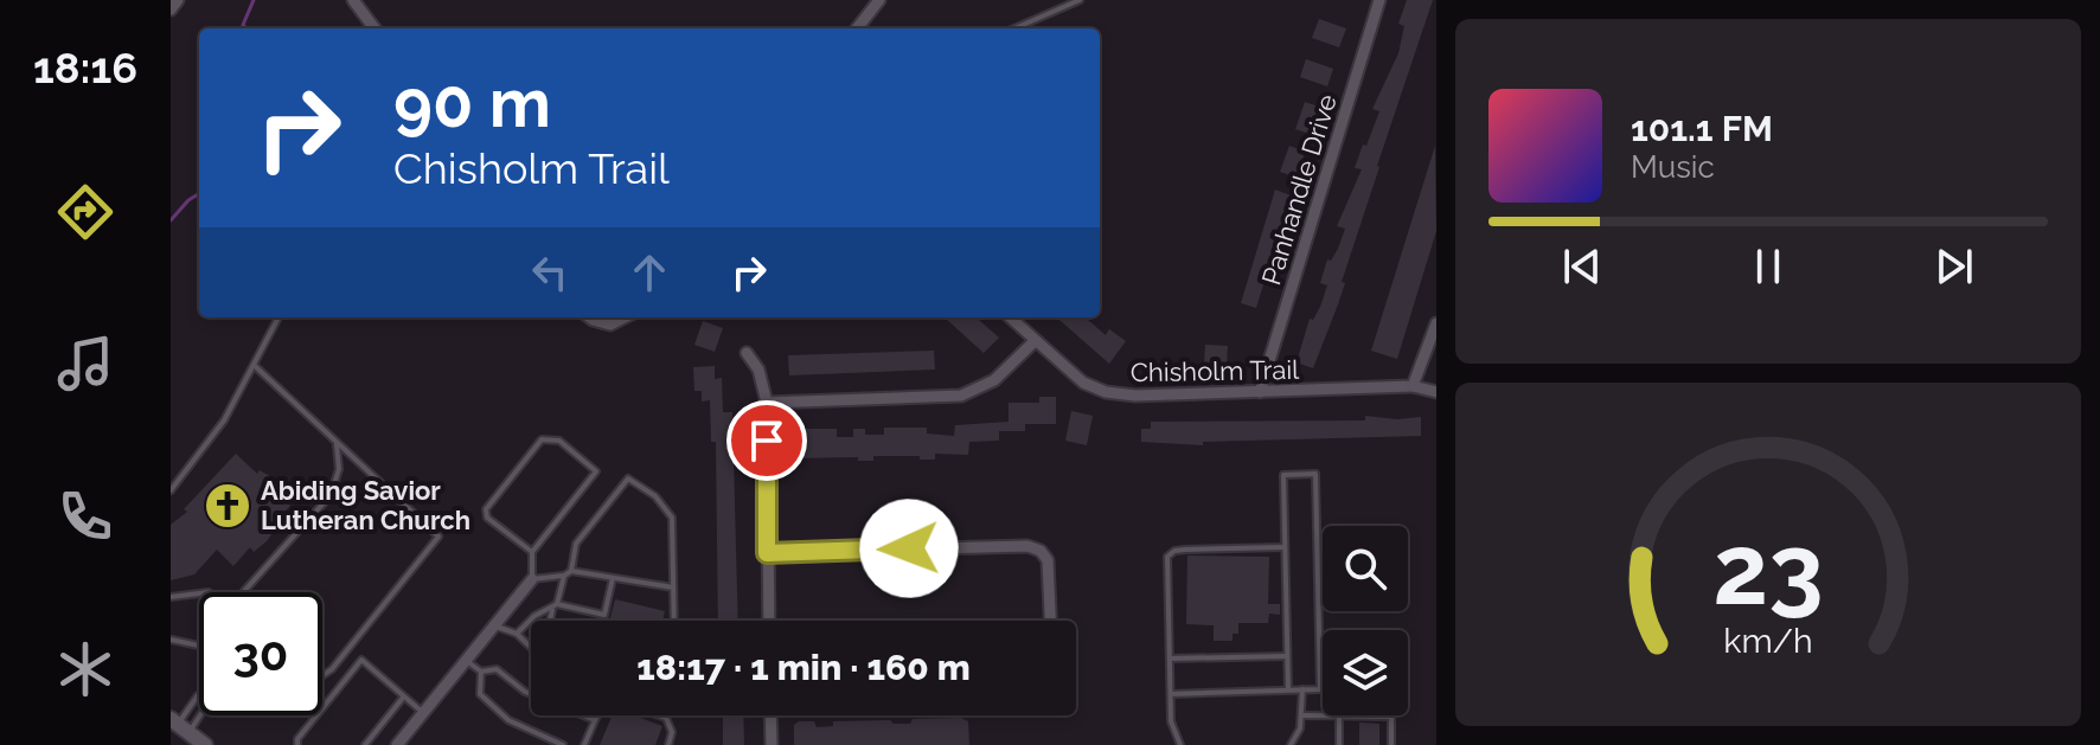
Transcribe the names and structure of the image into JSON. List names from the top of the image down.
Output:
{
  "streets": {
    "street": ["Panhandle Drive", "Chisholm Trail"]
  },
  "crossings": [
    ["Panhandle Drive", "Chisholm Trail"]
  ],
  "places": {
    "church": ["Abiding Savior Lutheran Church"]
  },
  "page": {
    "tabs": "18:16",
    "turn": ["90 m", "Chisholm Trail"],
    "song": ["101.1 FM", "Music"],
    "limit": "30",
    "trip": "18:17 · 1 min · 160 m",
    "gauge": ["23", "km/h"]
  }
}
